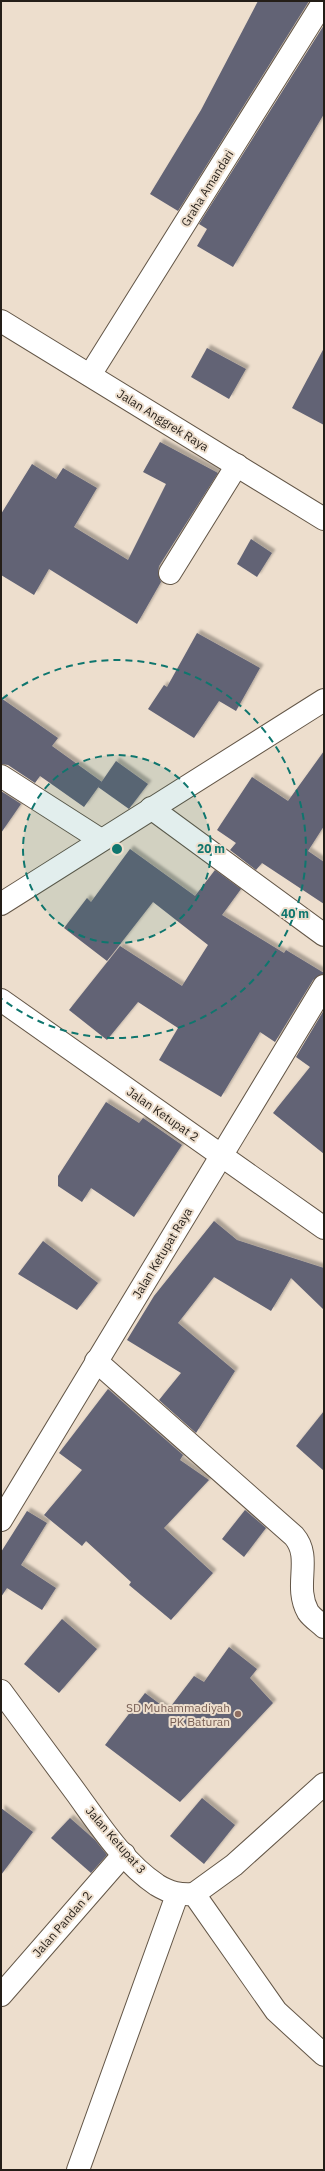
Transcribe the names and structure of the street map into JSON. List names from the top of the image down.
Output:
{
  "streets": {
    "street": [
      "Graha Amandari",
      "Jalan Anggrek Raya",
      "Jalan Ketupat 2",
      "Jalan Ketupat Raya",
      "Jalan Ketupat 3",
      "Jalan Pandan 2"
    ]
  },
  "crossings": [
    ["Graha Amandari", "Jalan Anggrek Raya"],
    ["Jalan Ketupat 2", "Jalan Ketupat Raya"],
    ["Jalan Ketupat 3", "Jalan Pandan 2"]
  ],
  "places": ["SD Muhammadiyah PK Baturan"],
  "rings": ["20 m", "40 m"]
}
